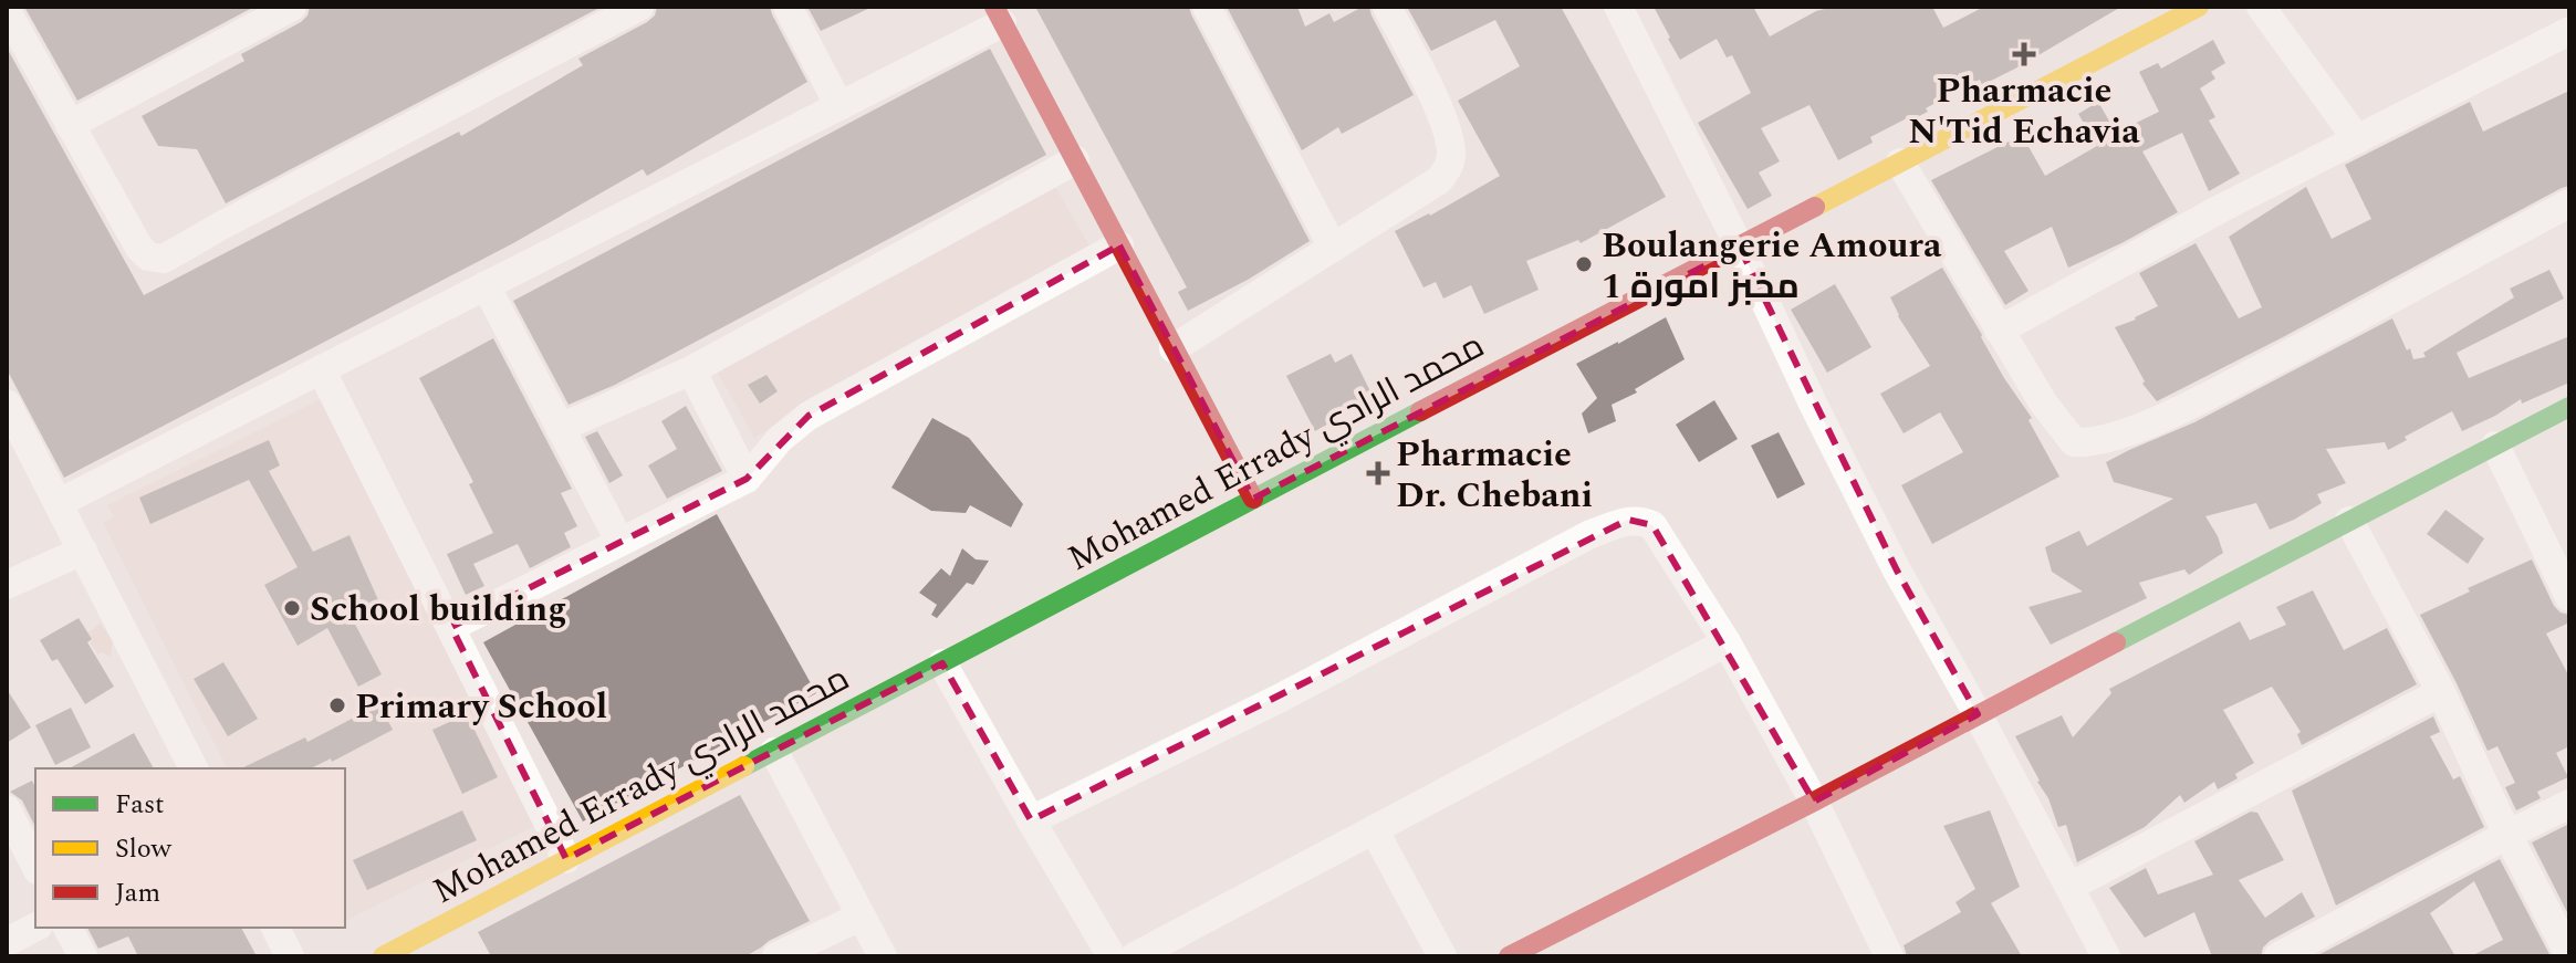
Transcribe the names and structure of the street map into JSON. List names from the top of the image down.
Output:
{
  "streets": {
    "street": ["Mohamed Errady محمد الرادي"]
  },
  "places": {
    "health": ["Pharmacie N'Tid Echavia", "Pharmacie Dr. Chebani"],
    "other": ["Boulangerie Amoura 1 مخبز امورة", "School building", "Primary School"]
  },
  "legend": ["Fast", "Slow", "Jam"]
}
